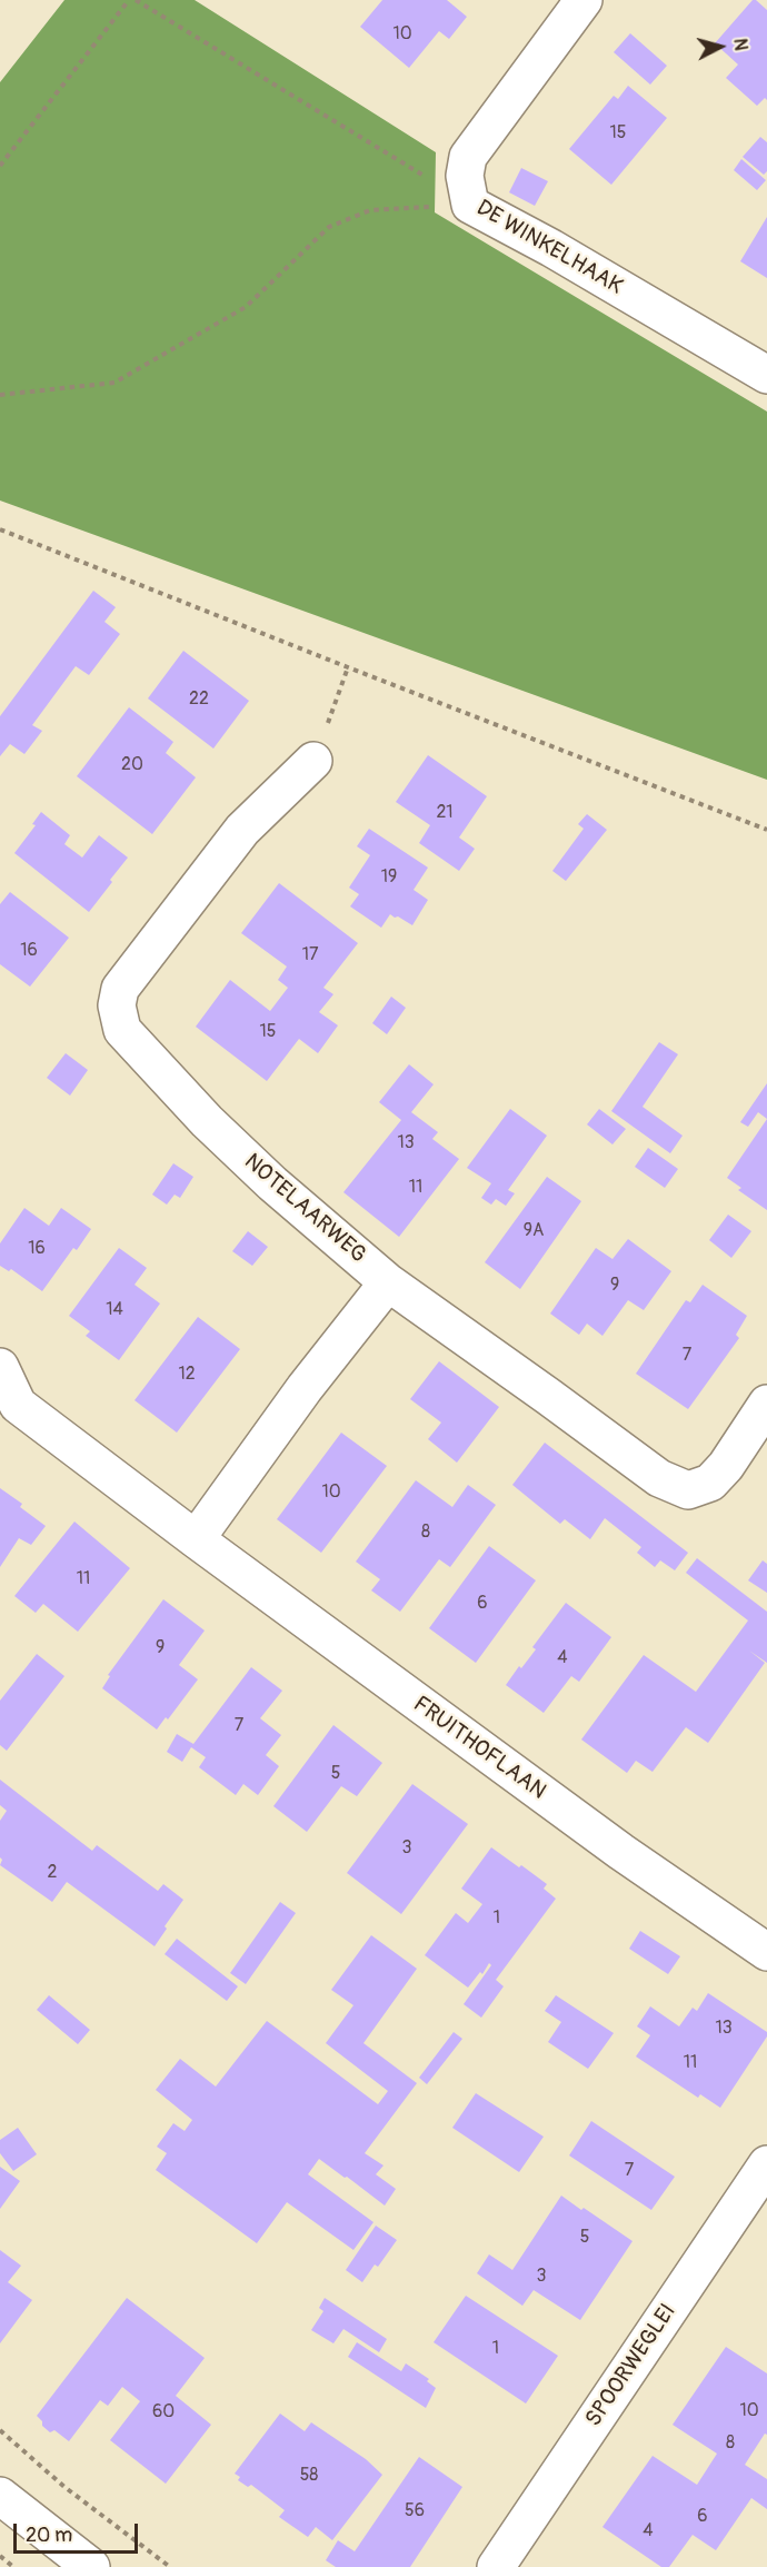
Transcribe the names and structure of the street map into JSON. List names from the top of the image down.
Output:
{
  "streets": {
    "street": [
      "DE WINKELHAAK",
      "NOTELAARWEG",
      "FRUITHOFLAAN",
      "SPOORWEGLEI"
    ]
  },
  "house_numbers": [
    "10",
    "15",
    "22",
    "20",
    "21",
    "19",
    "16",
    "17",
    "15",
    "13",
    "11",
    "9A",
    "16",
    "9",
    "14",
    "7",
    "12",
    "10",
    "8",
    "11",
    "6",
    "9",
    "4",
    "7",
    "5",
    "3",
    "2",
    "1",
    "13",
    "11",
    "7",
    "5",
    "3",
    "1",
    "10",
    "60",
    "8",
    "58",
    "56",
    "6",
    "4"
  ],
  "scale_bar": "20 m",
  "north": "right"
}
